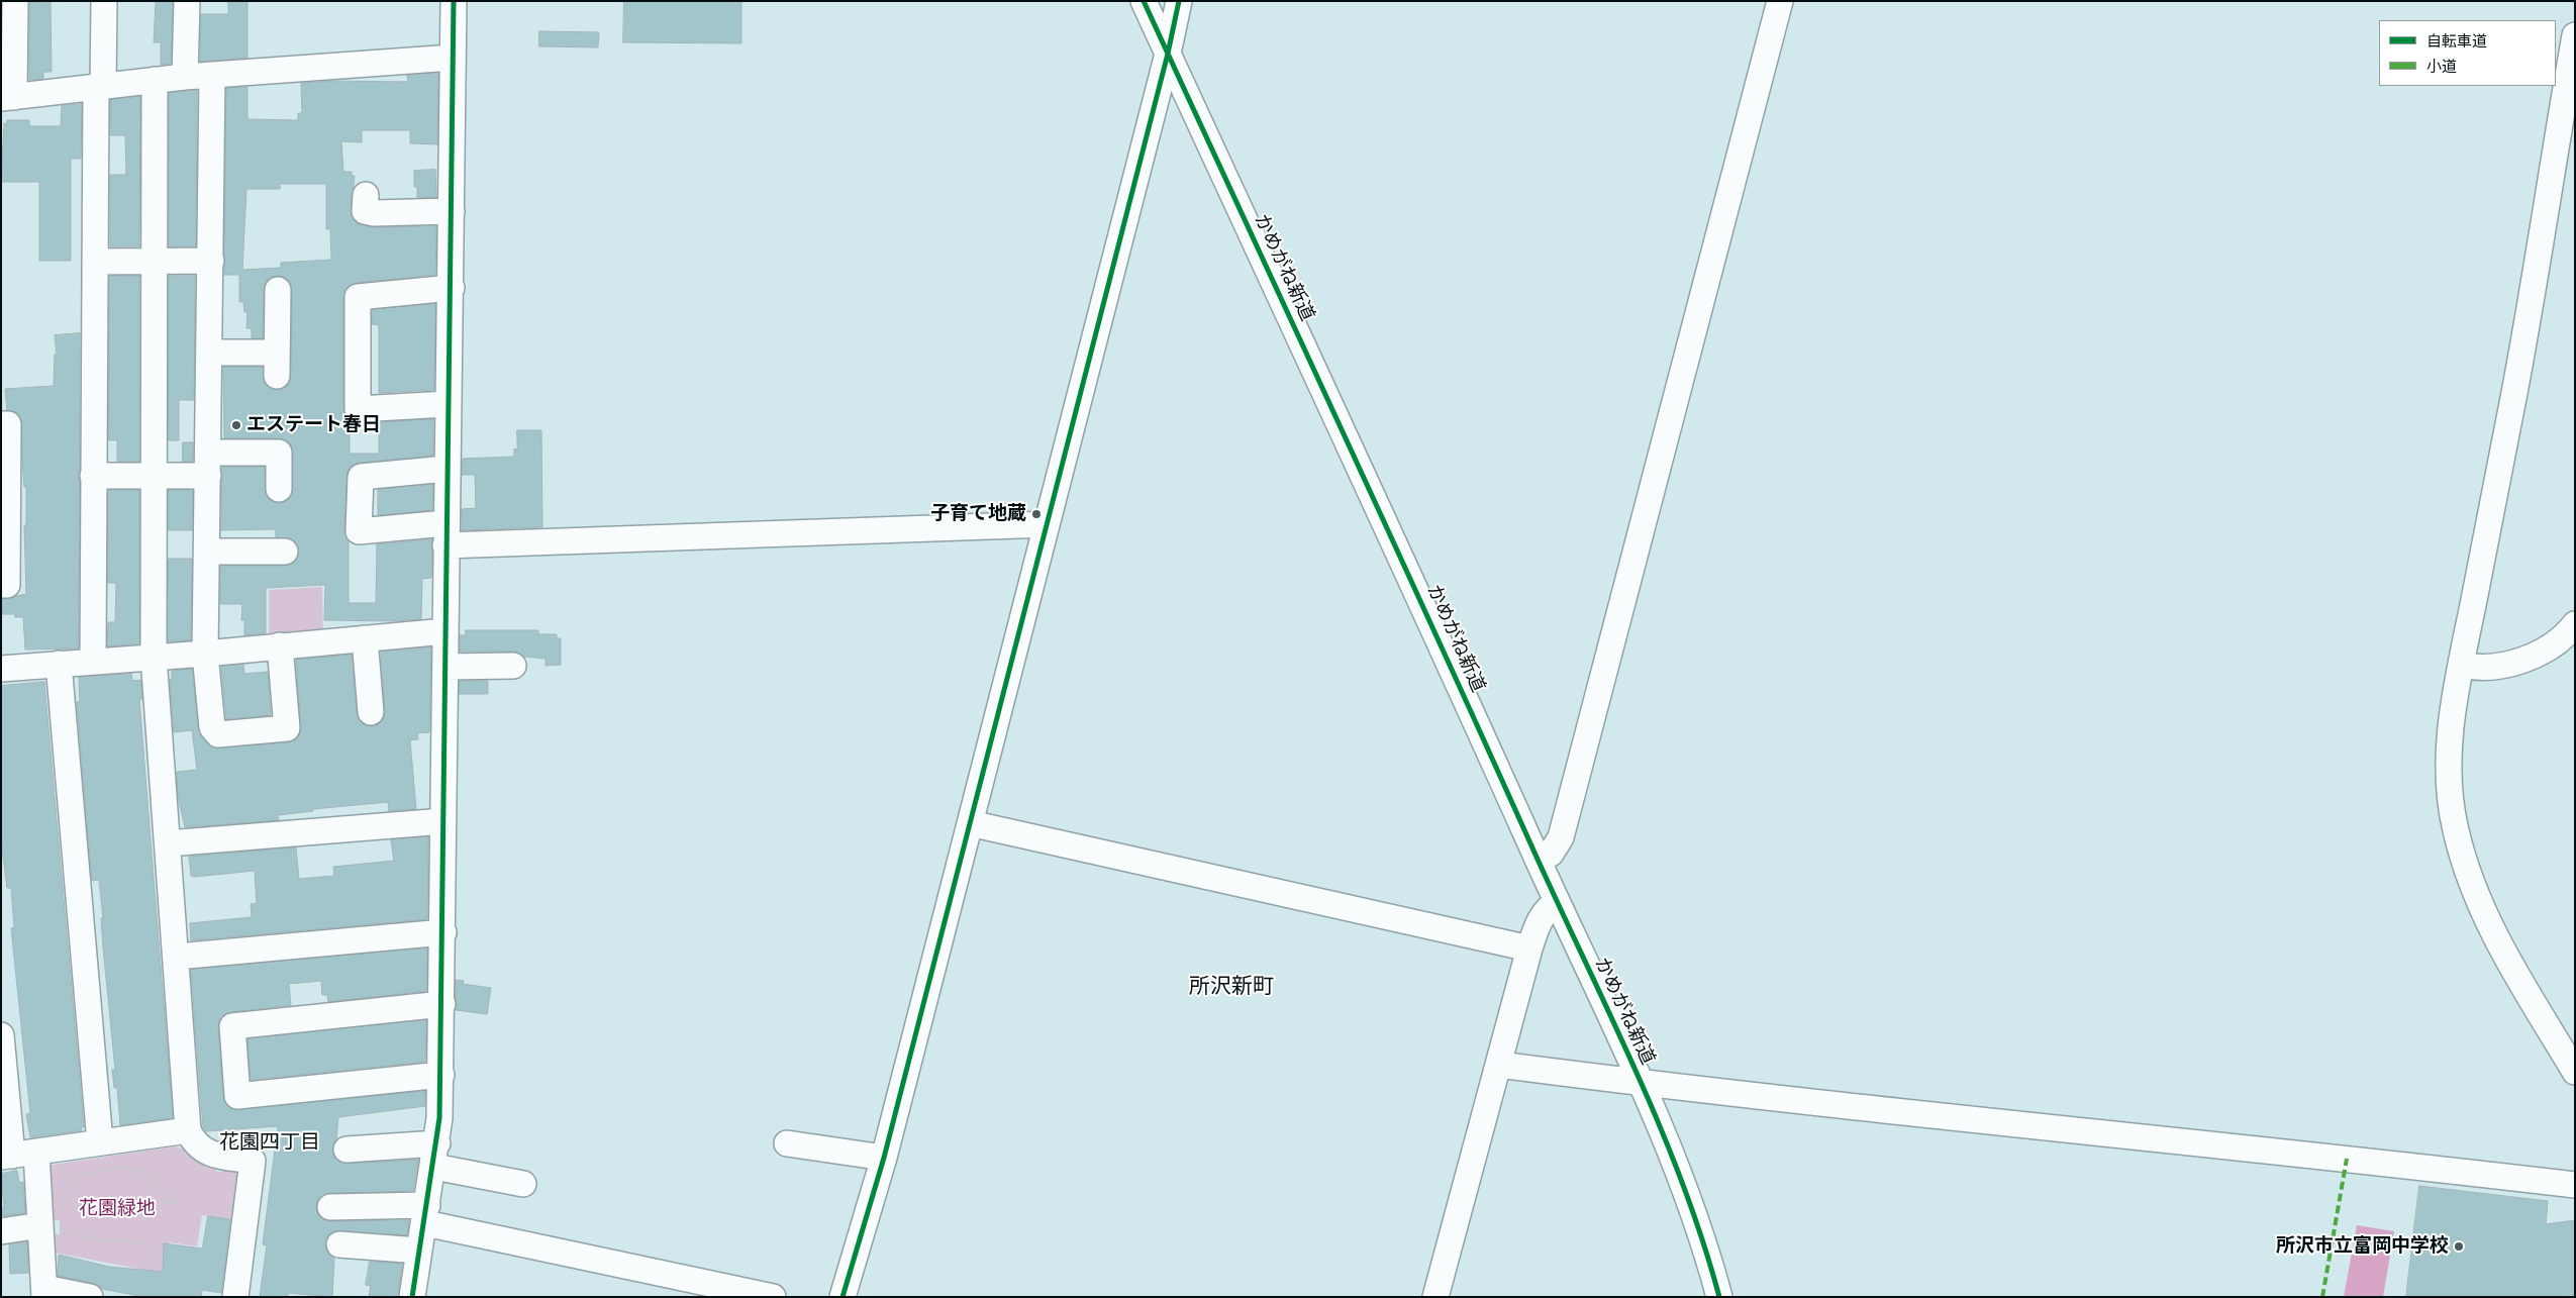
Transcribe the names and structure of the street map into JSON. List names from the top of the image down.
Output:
{
  "streets": {
    "street": ["かめがね新道"]
  },
  "districts": ["所沢新町", "花園四丁目"],
  "parks": ["花園緑地"],
  "places": ["エステート春日", "子育て地蔵", "所沢市立富岡中学校"],
  "legend": ["自転車道", "小道"]
}
